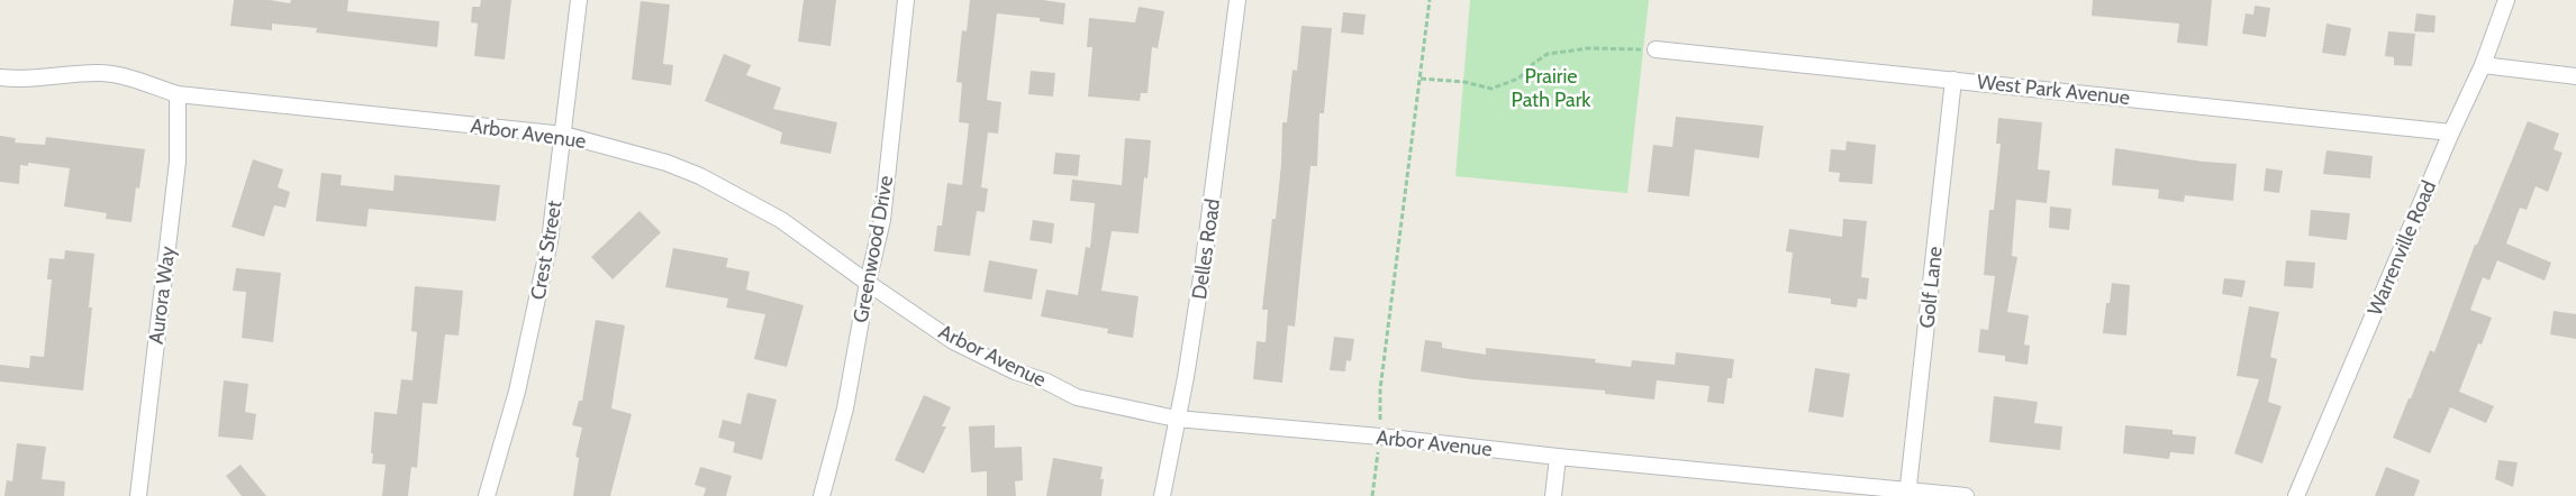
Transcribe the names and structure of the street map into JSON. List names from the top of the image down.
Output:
{
  "streets": {
    "street": [
      "West Park Avenue",
      "Arbor Avenue",
      "Warrenville Road",
      "Greenwood Drive",
      "Delles Road",
      "Crest Street",
      "Golf Lane",
      "Aurora Way"
    ]
  },
  "crossings": [
    ["West Park Avenue", "Warrenville Road"],
    ["West Park Avenue", "Golf Lane"],
    ["Arbor Avenue", "Greenwood Drive"],
    ["Arbor Avenue", "Delles Road"],
    ["Arbor Avenue", "Crest Street"],
    ["Arbor Avenue", "Golf Lane"],
    ["Arbor Avenue", "Aurora Way"]
  ],
  "parks": ["Prairie Path Park"]
}
